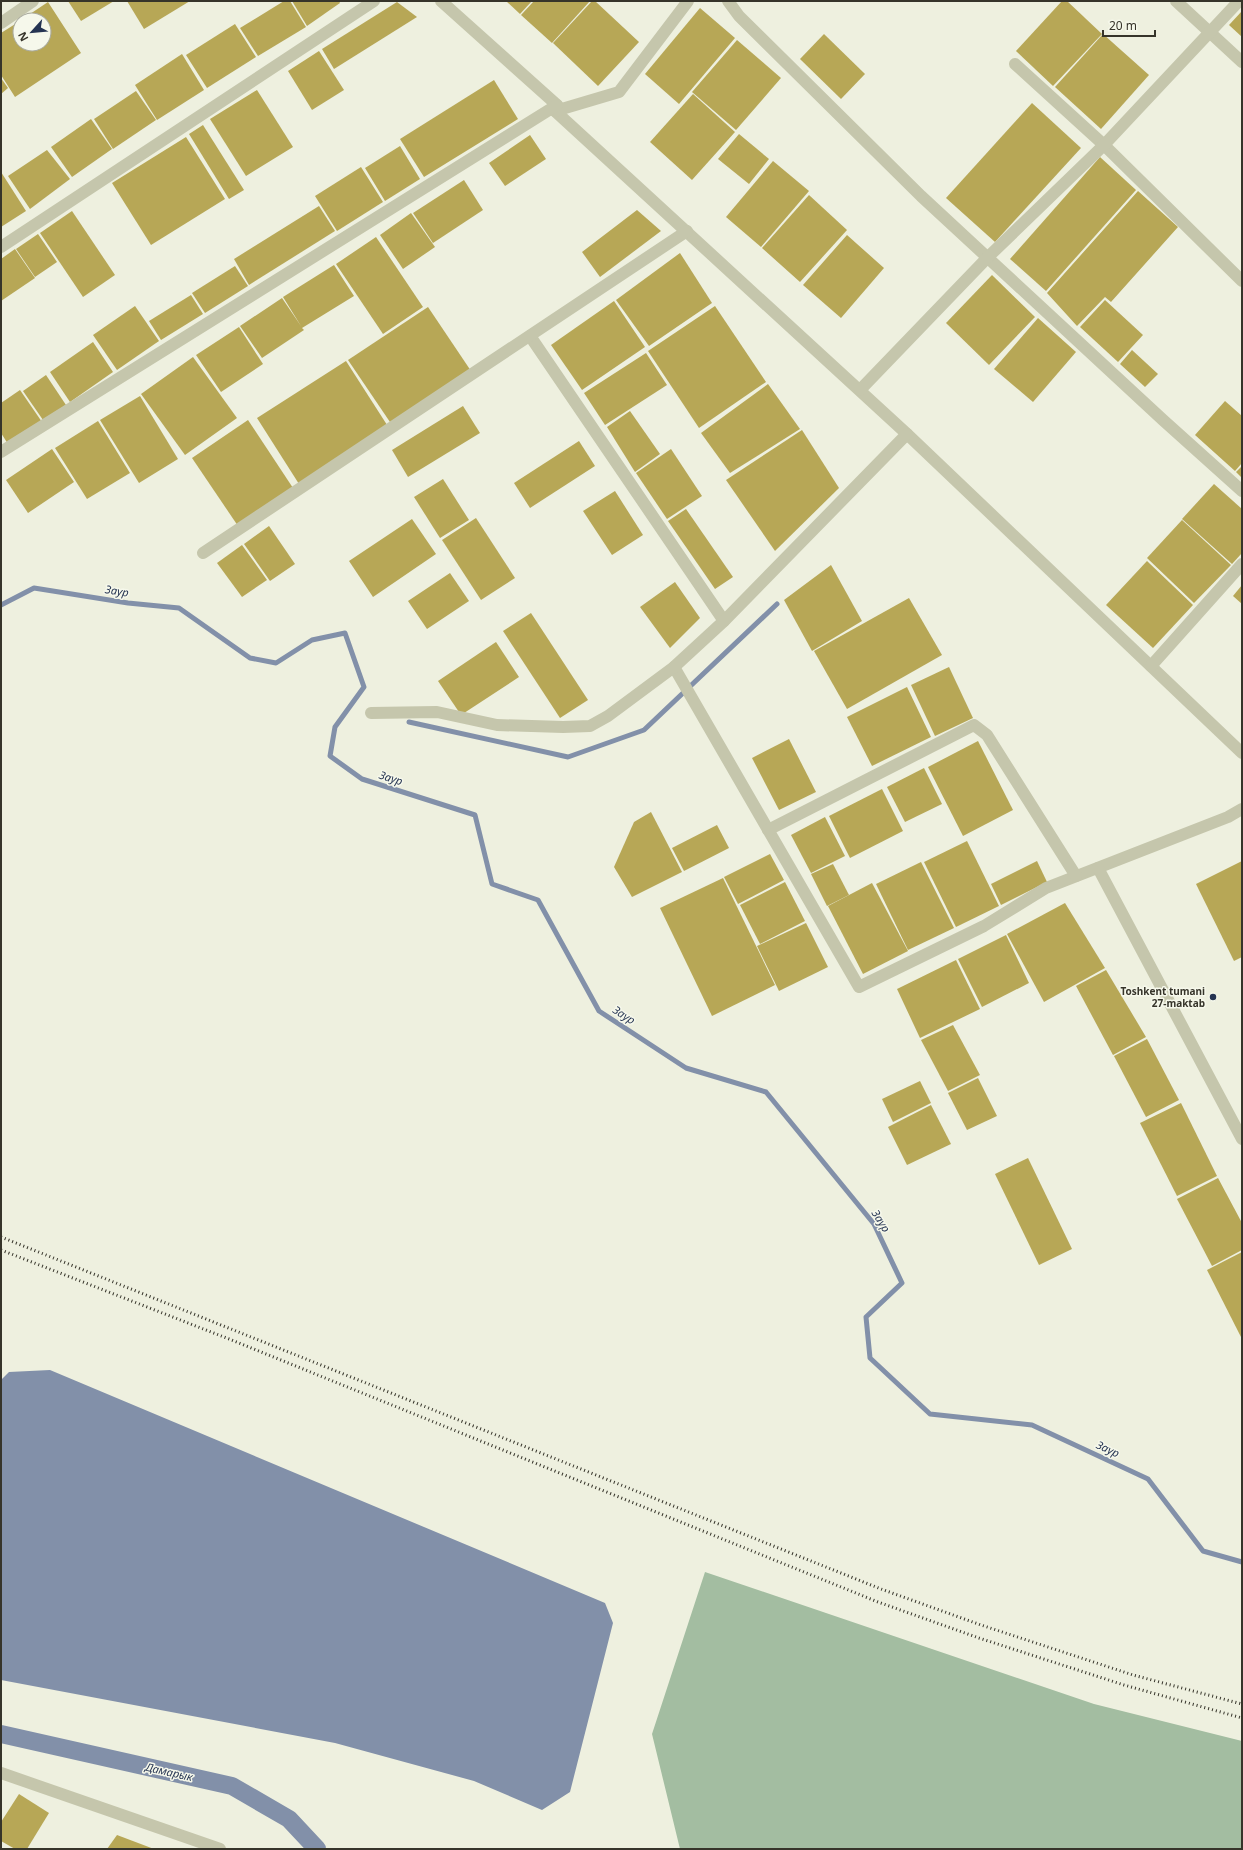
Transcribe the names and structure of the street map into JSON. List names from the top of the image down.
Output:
{
  "water": ["Заур", "Дамарык"],
  "places": ["Toshkent tumani 27-maktab"],
  "scale_bar": "20 m",
  "north": "bottom left"
}
